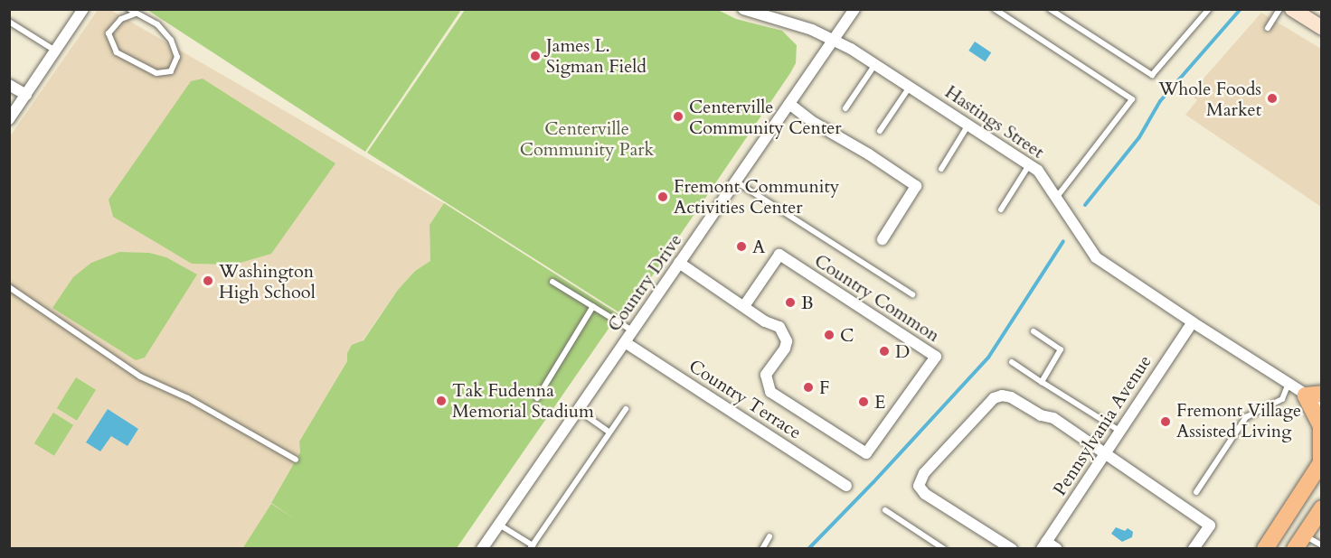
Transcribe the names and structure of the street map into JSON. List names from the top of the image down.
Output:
{
  "streets": {
    "street": [
      "Hastings Street",
      "Country Drive",
      "Country Common",
      "Country Terrace",
      "Pennsylvania Avenue"
    ]
  },
  "crossings": [
    ["Hastings Street", "Country Drive"],
    ["Hastings Street", "Pennsylvania Avenue"],
    ["Country Drive", "Country Terrace"],
    ["Country Common", "Country Terrace"]
  ],
  "parks": ["Centerville Community Park"],
  "places": [
    "James L. Sigman Field",
    "Whole Foods Market",
    "Centerville Community Center",
    "Fremont Community Activities Center",
    "A",
    "Washington High School",
    "B",
    "C",
    "D",
    "F",
    "Tak Fudenna Memorial Stadium",
    "E",
    "Fremont Village Assisted Living"
  ]
}
